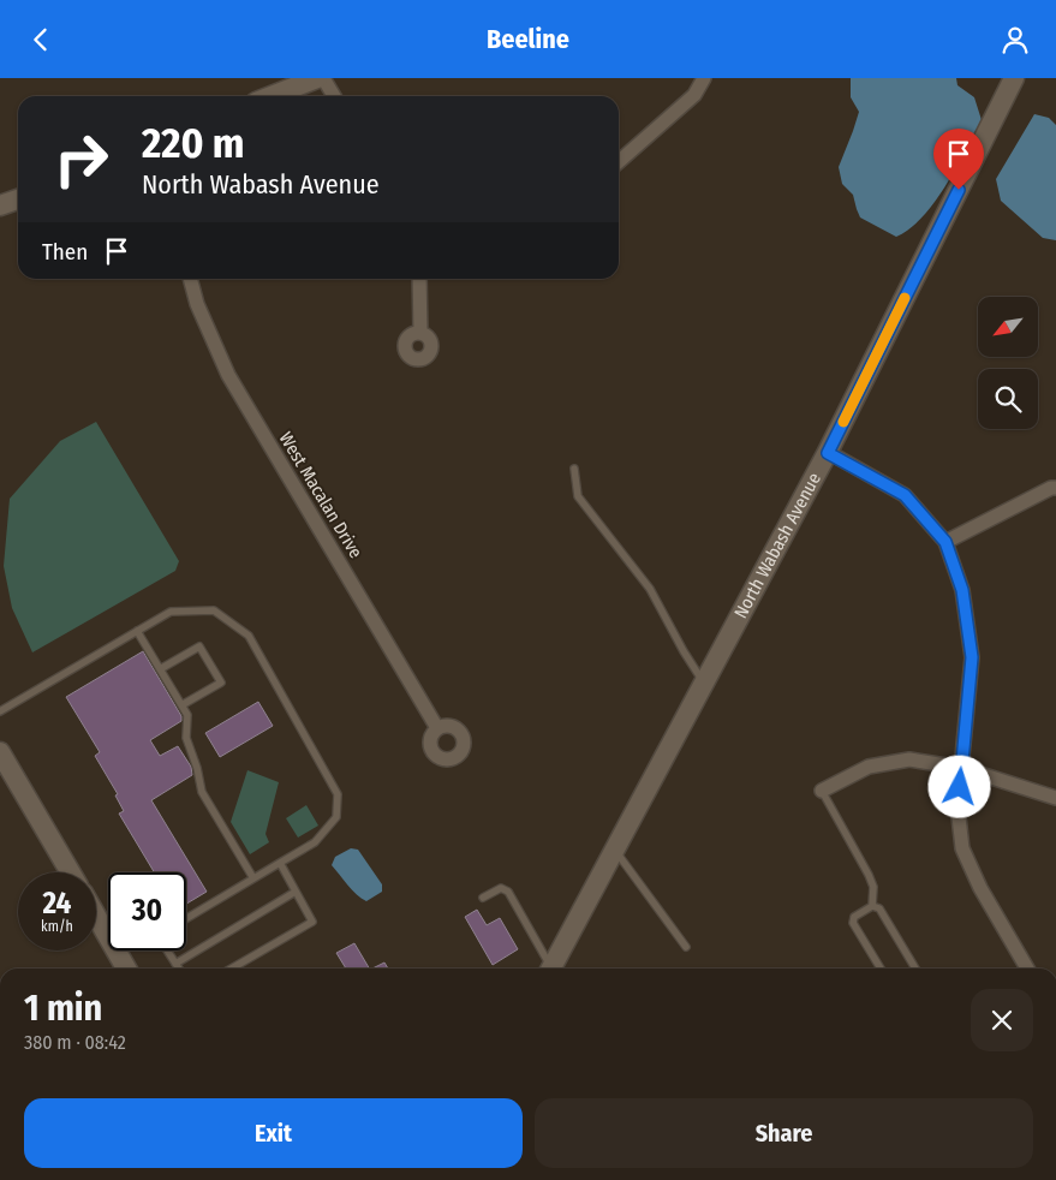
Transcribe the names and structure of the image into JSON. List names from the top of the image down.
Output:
{
  "streets": {
    "main road": ["North Wabash Avenue"],
    "street": ["West Macalan Drive"]
  },
  "north": "bottom left",
  "page": {
    "header": "Beeline",
    "turn": ["220 m", "North Wabash Avenue"],
    "then": "Then",
    "speed": "24 km/h",
    "limit": "30",
    "heading": ["1 min", "380 m · 08:42"],
    "buttons": ["Exit", "Share"]
  }
}
